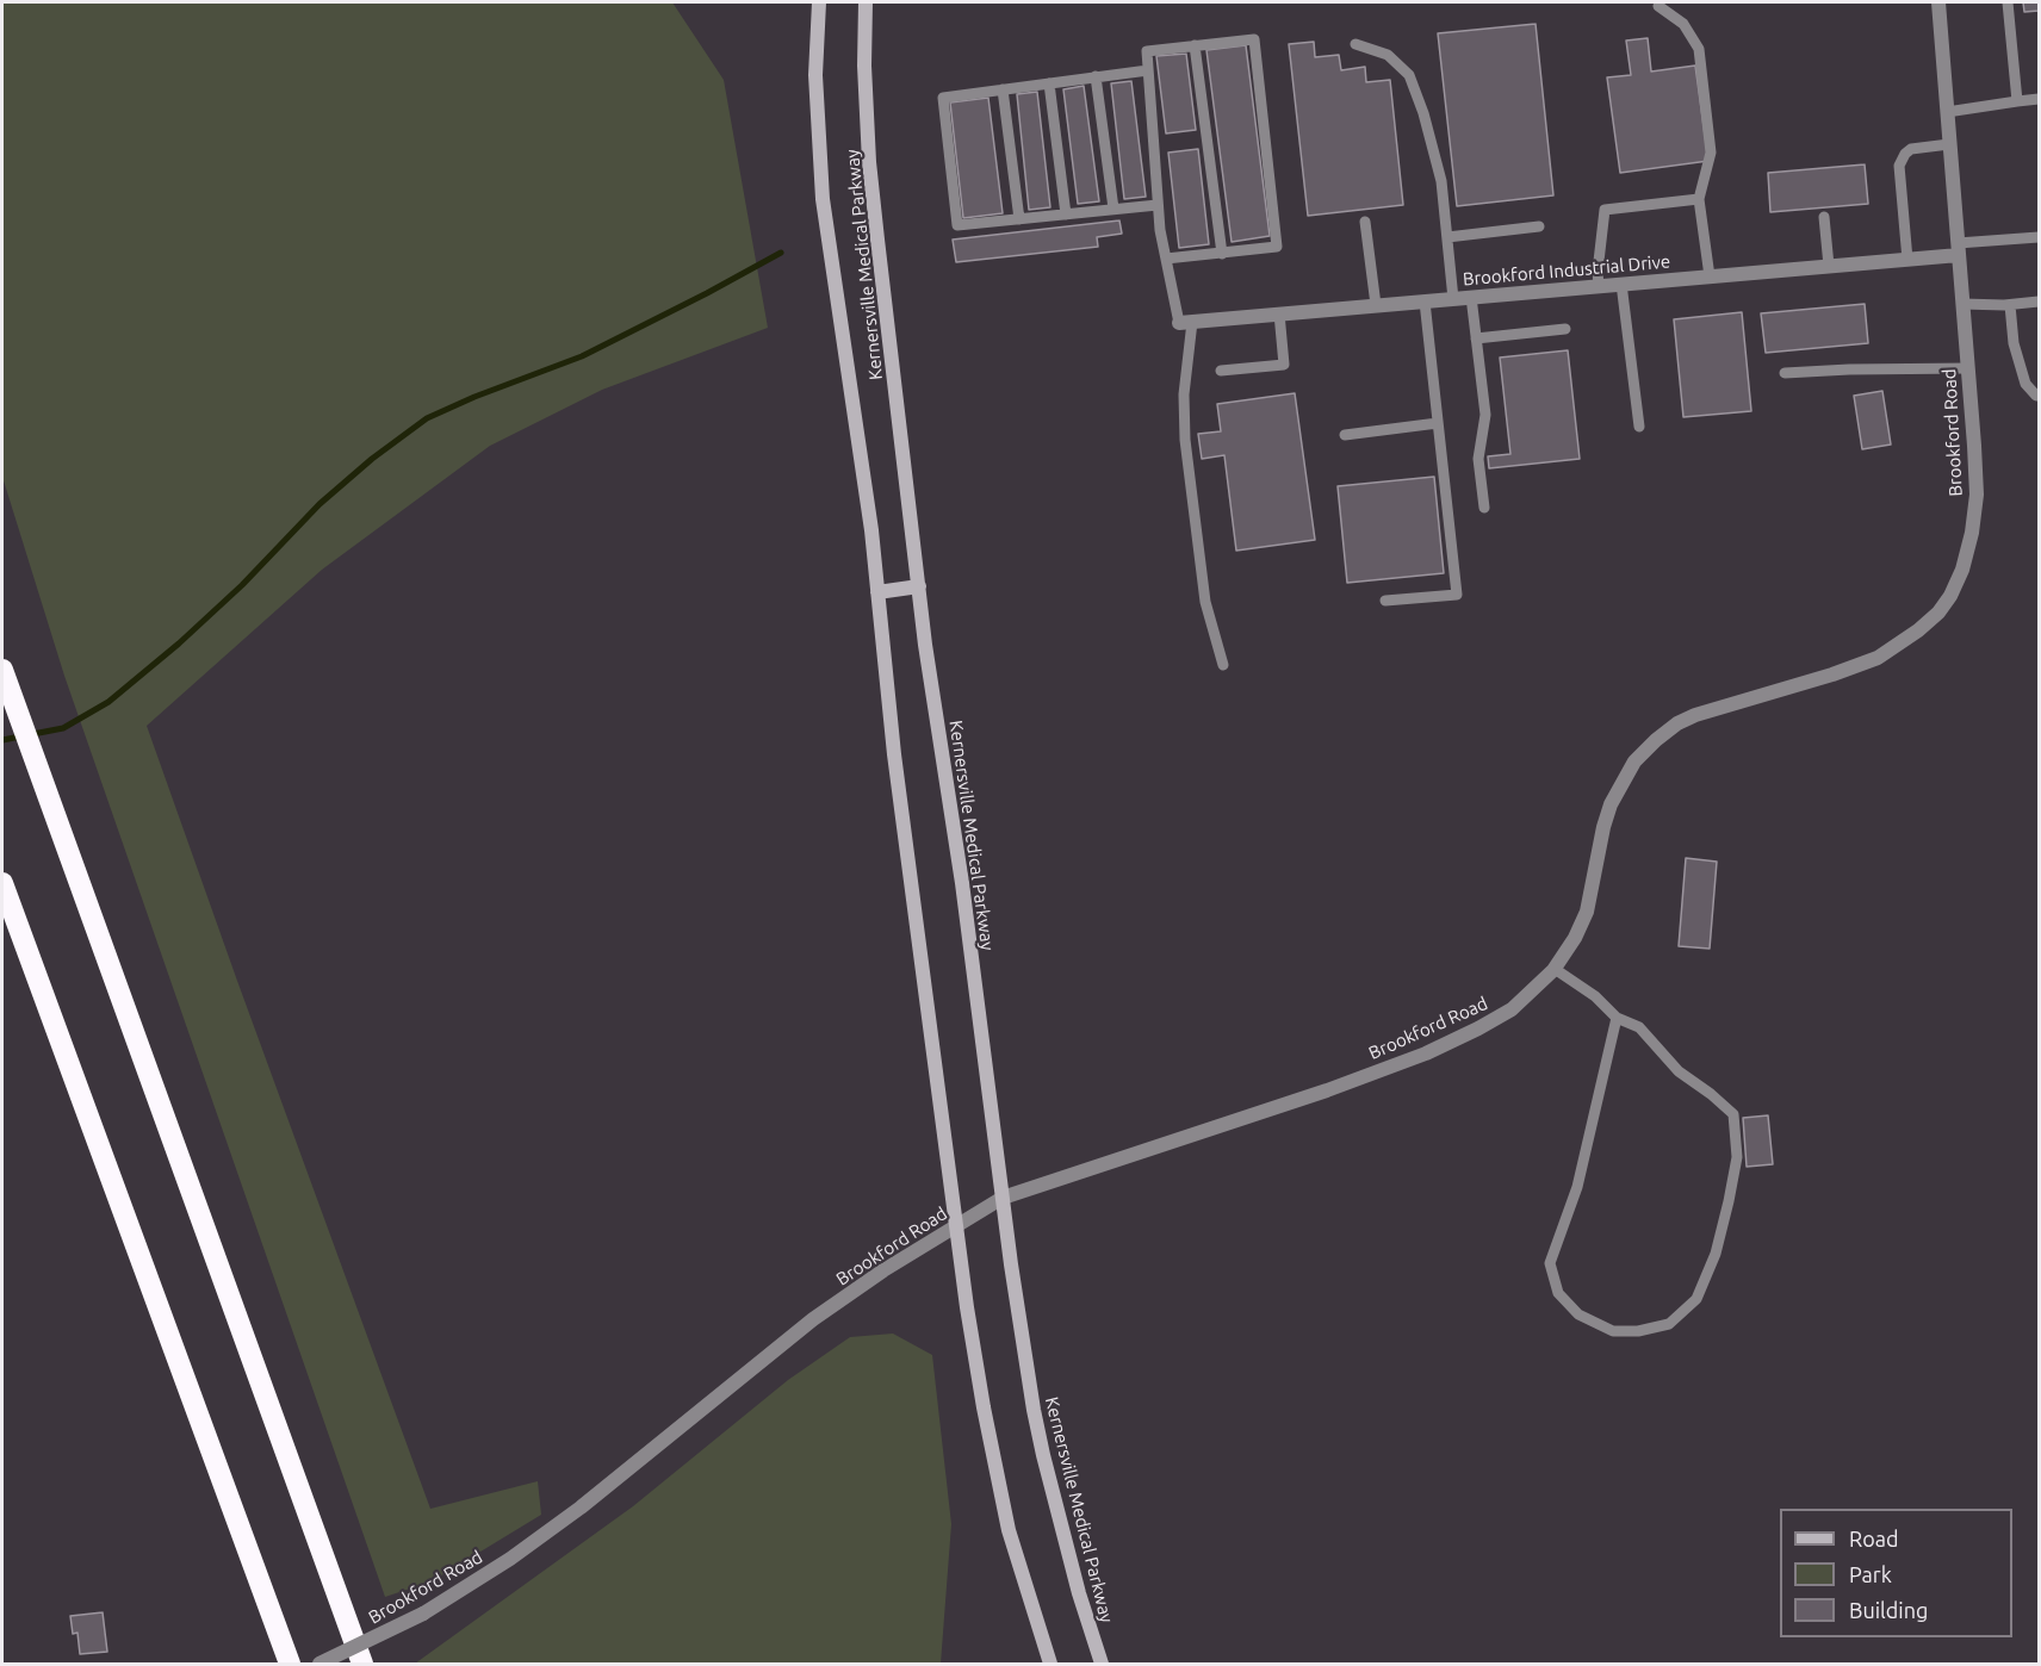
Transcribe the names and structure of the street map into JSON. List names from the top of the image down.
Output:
{
  "streets": {
    "main road": ["Kernersville Medical Parkway"],
    "street": ["Brookford Industrial Drive", "Brookford Road"]
  },
  "crossings": [
    ["Kernersville Medical Parkway", "Brookford Road"],
    ["Brookford Industrial Drive", "Brookford Road"]
  ],
  "legend": ["Road", "Park", "Building"]
}
